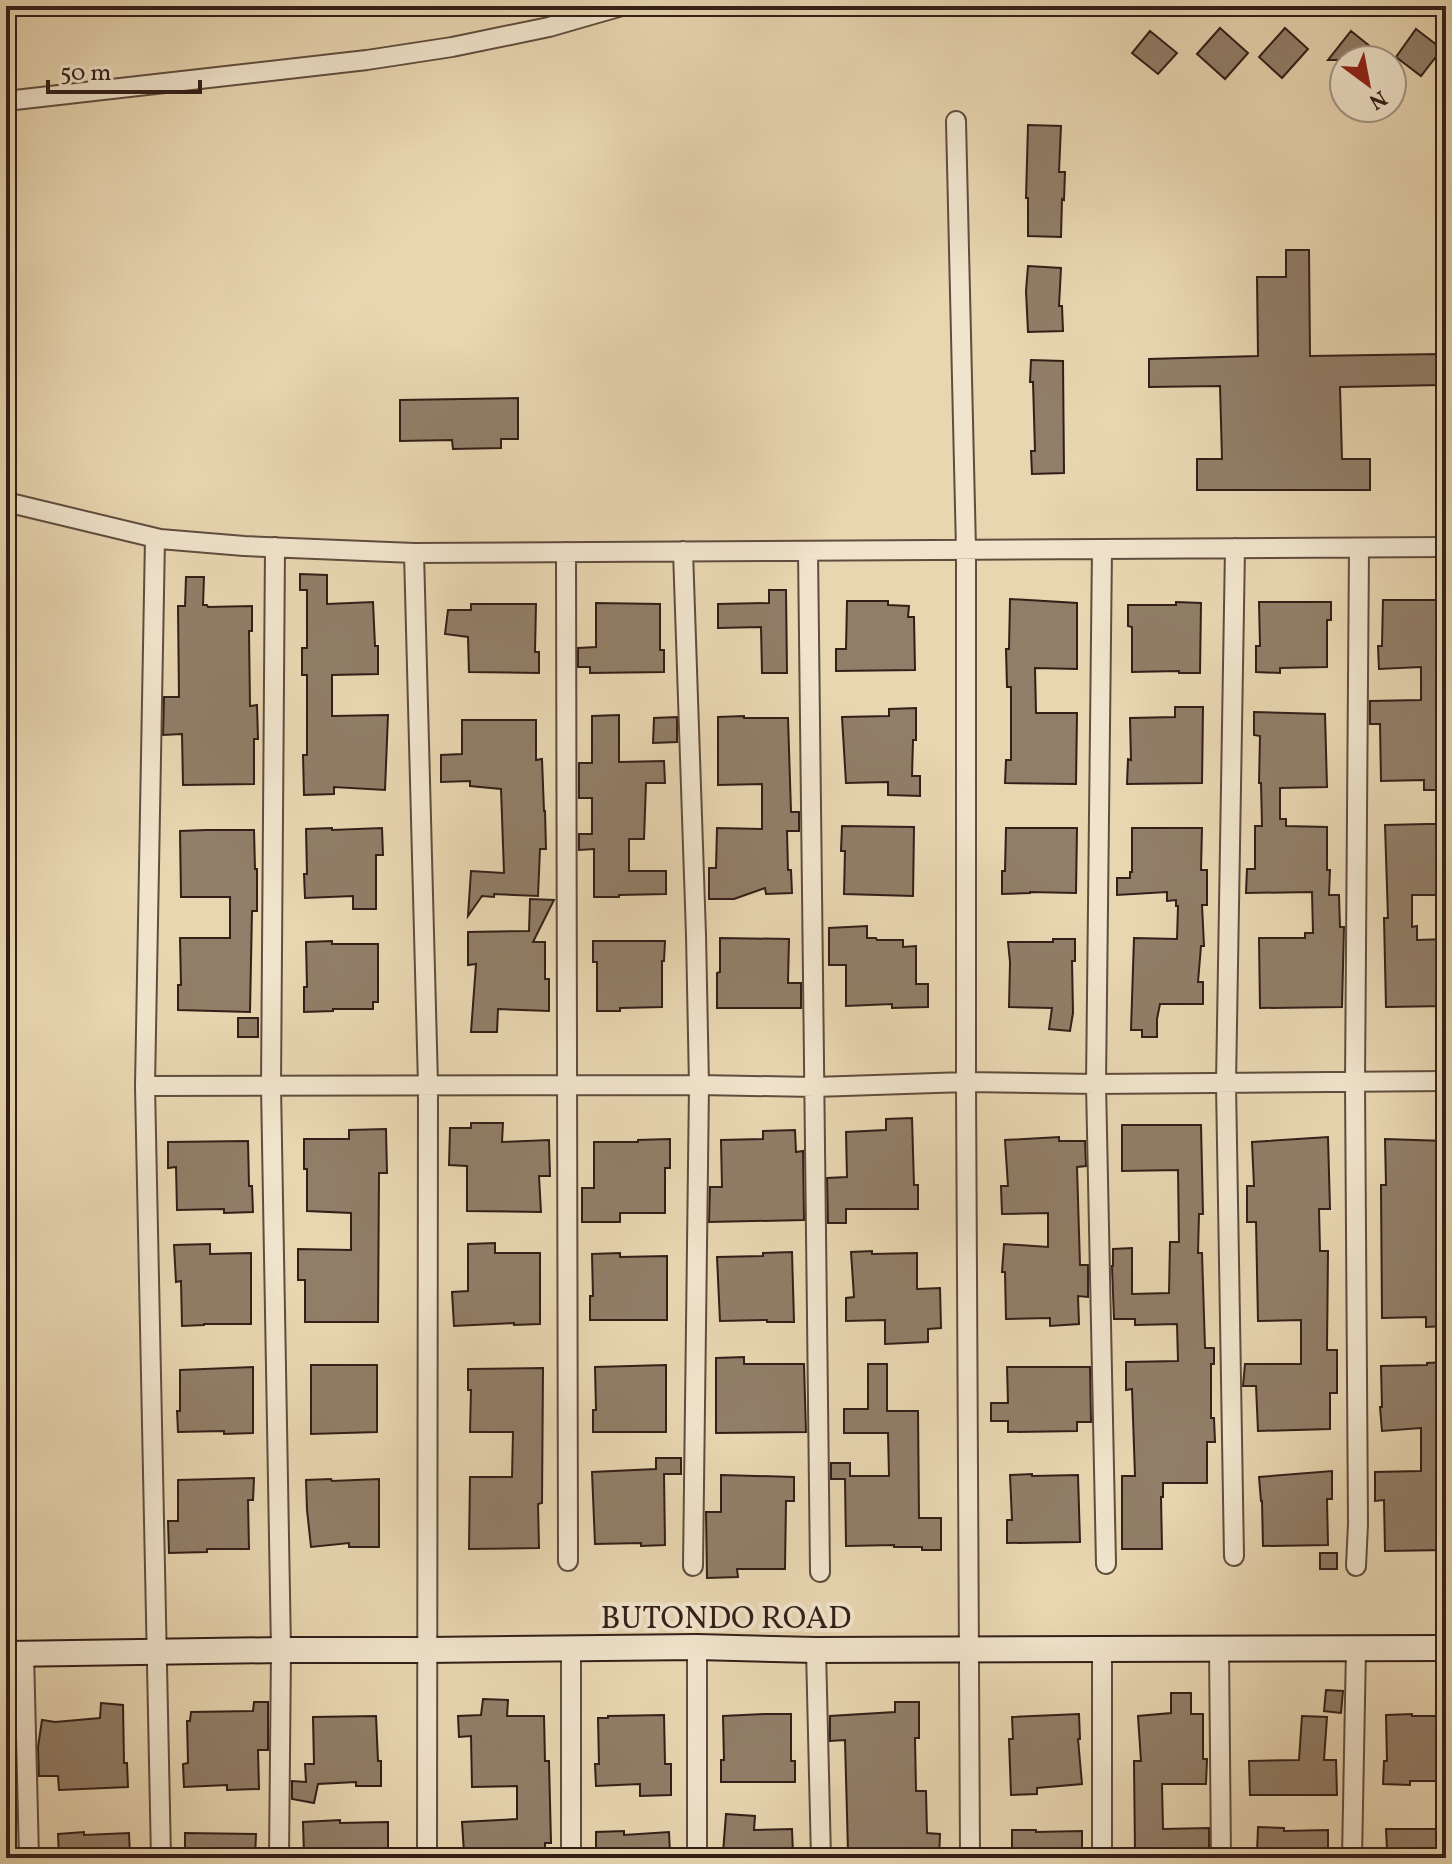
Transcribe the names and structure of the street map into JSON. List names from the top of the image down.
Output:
{
  "streets": {
    "street": ["BUTONDO ROAD"]
  },
  "scale_bar": "50 m",
  "north": "bottom right"
}
